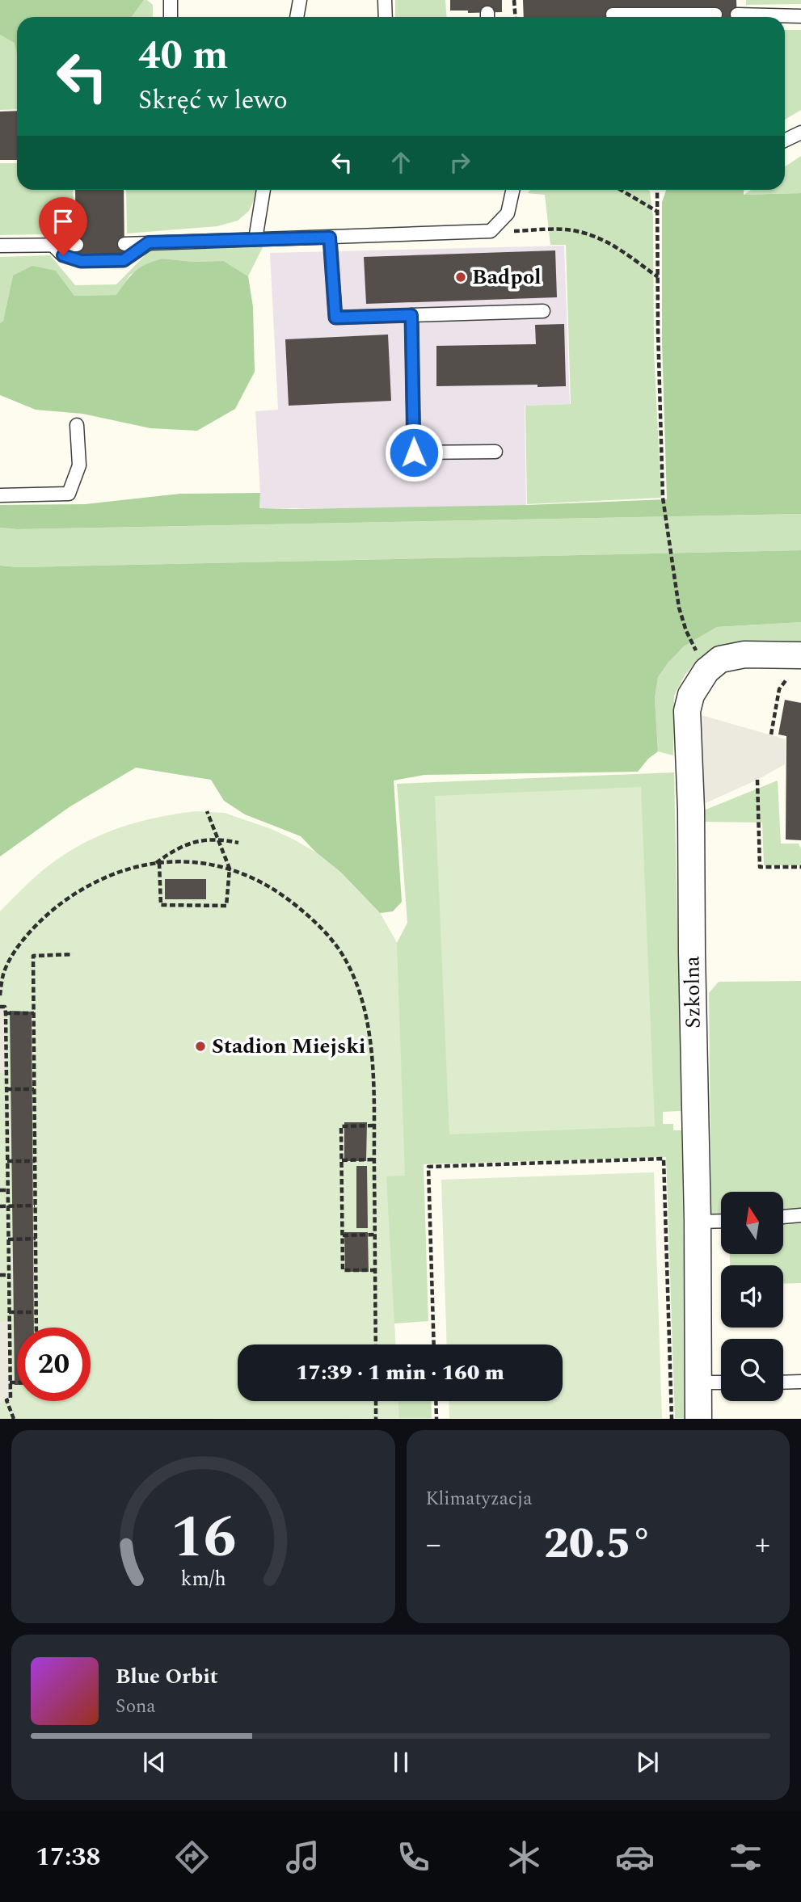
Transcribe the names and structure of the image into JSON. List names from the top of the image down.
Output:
{
  "streets": {
    "street": ["Szkolna"]
  },
  "places": ["Badpol", "Stadion Miejski"],
  "north": "top",
  "page": {
    "turn": ["40 m", "Skręć w lewo"],
    "limit": "20",
    "trip": "17:39 · 1 min · 160 m",
    "tile": "Klimatyzacja",
    "heat": ["−", "20.5°", "+"],
    "song": ["Blue Orbit", "Sona"],
    "tabs": "17:38",
    "gauge": ["16", "km/h"]
  }
}
